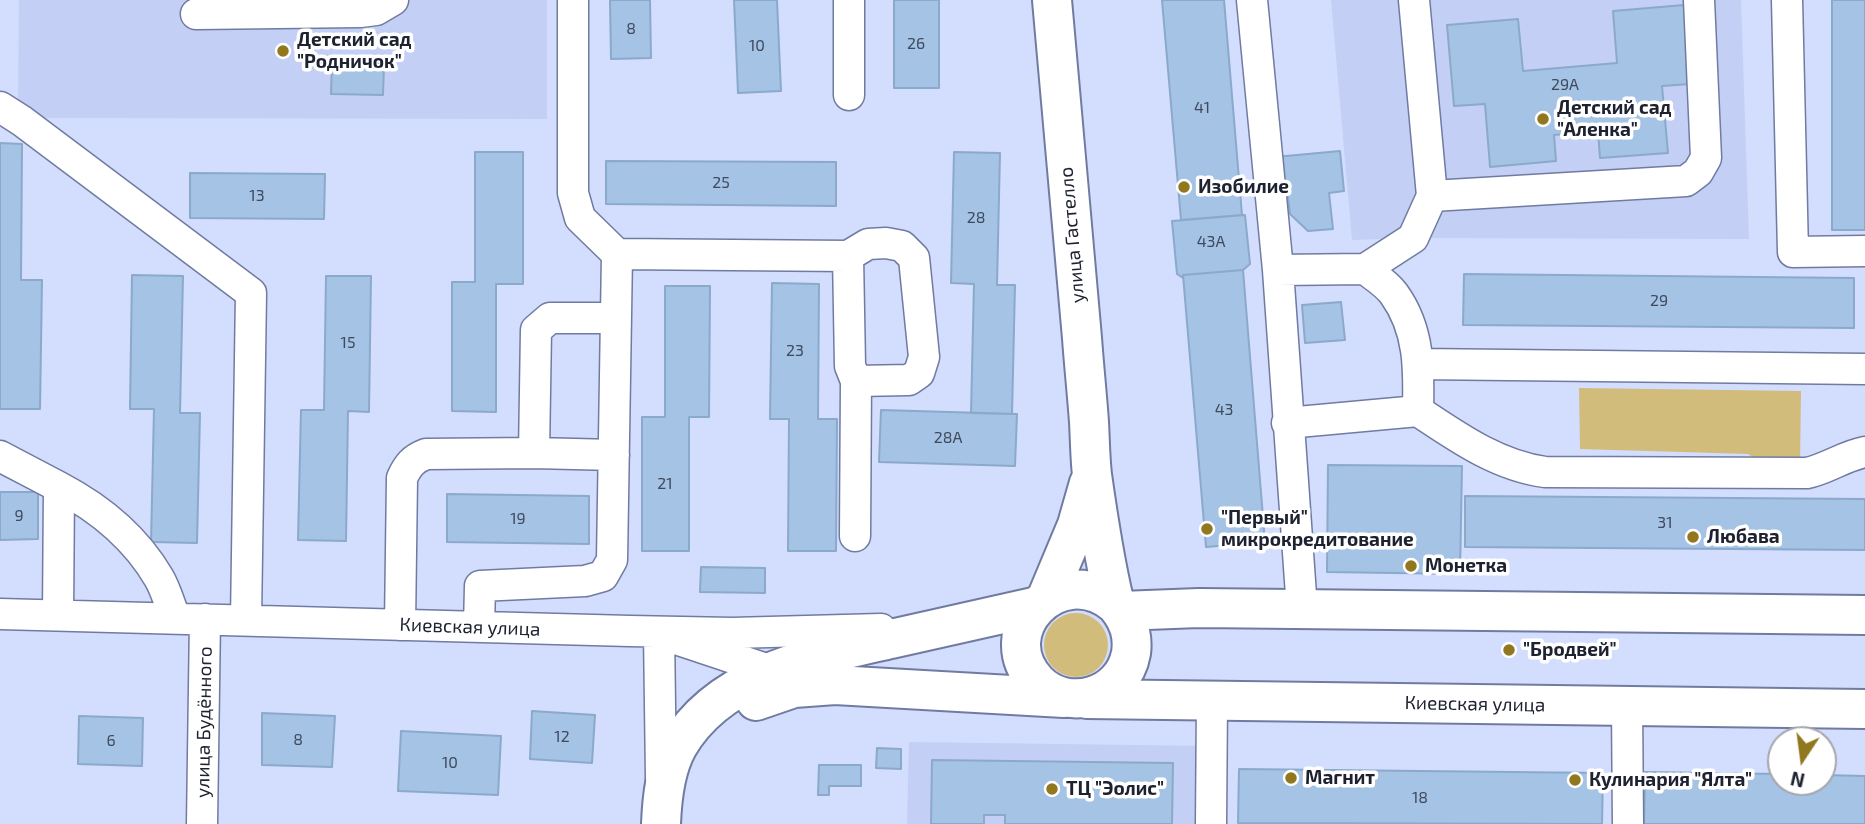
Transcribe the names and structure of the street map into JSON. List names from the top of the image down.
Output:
{
  "streets": {
    "main road": ["улица Гастелло", "Киевская улица"],
    "street": ["улица Будённого"]
  },
  "crossings": [
    ["Киевская улица", "улица Будённого"]
  ],
  "places": [
    "Детский сад \"Родничок\"",
    "Детский сад \"Аленка\"",
    "Изобилие",
    "\"Первый\" микрокредитование",
    "Любава",
    "Монетка",
    "\"Бродвей\"",
    "Магнит",
    "Кулинария \"Ялта\"",
    "ТЦ \"Эолис\""
  ],
  "house_numbers": [
    "8",
    "26",
    "10",
    "29А",
    "41",
    "25",
    "13",
    "28",
    "43А",
    "29",
    "15",
    "23",
    "43",
    "28А",
    "21",
    "9",
    "19",
    "31",
    "12",
    "8",
    "6",
    "10",
    "18"
  ],
  "north": "bottom"
}
